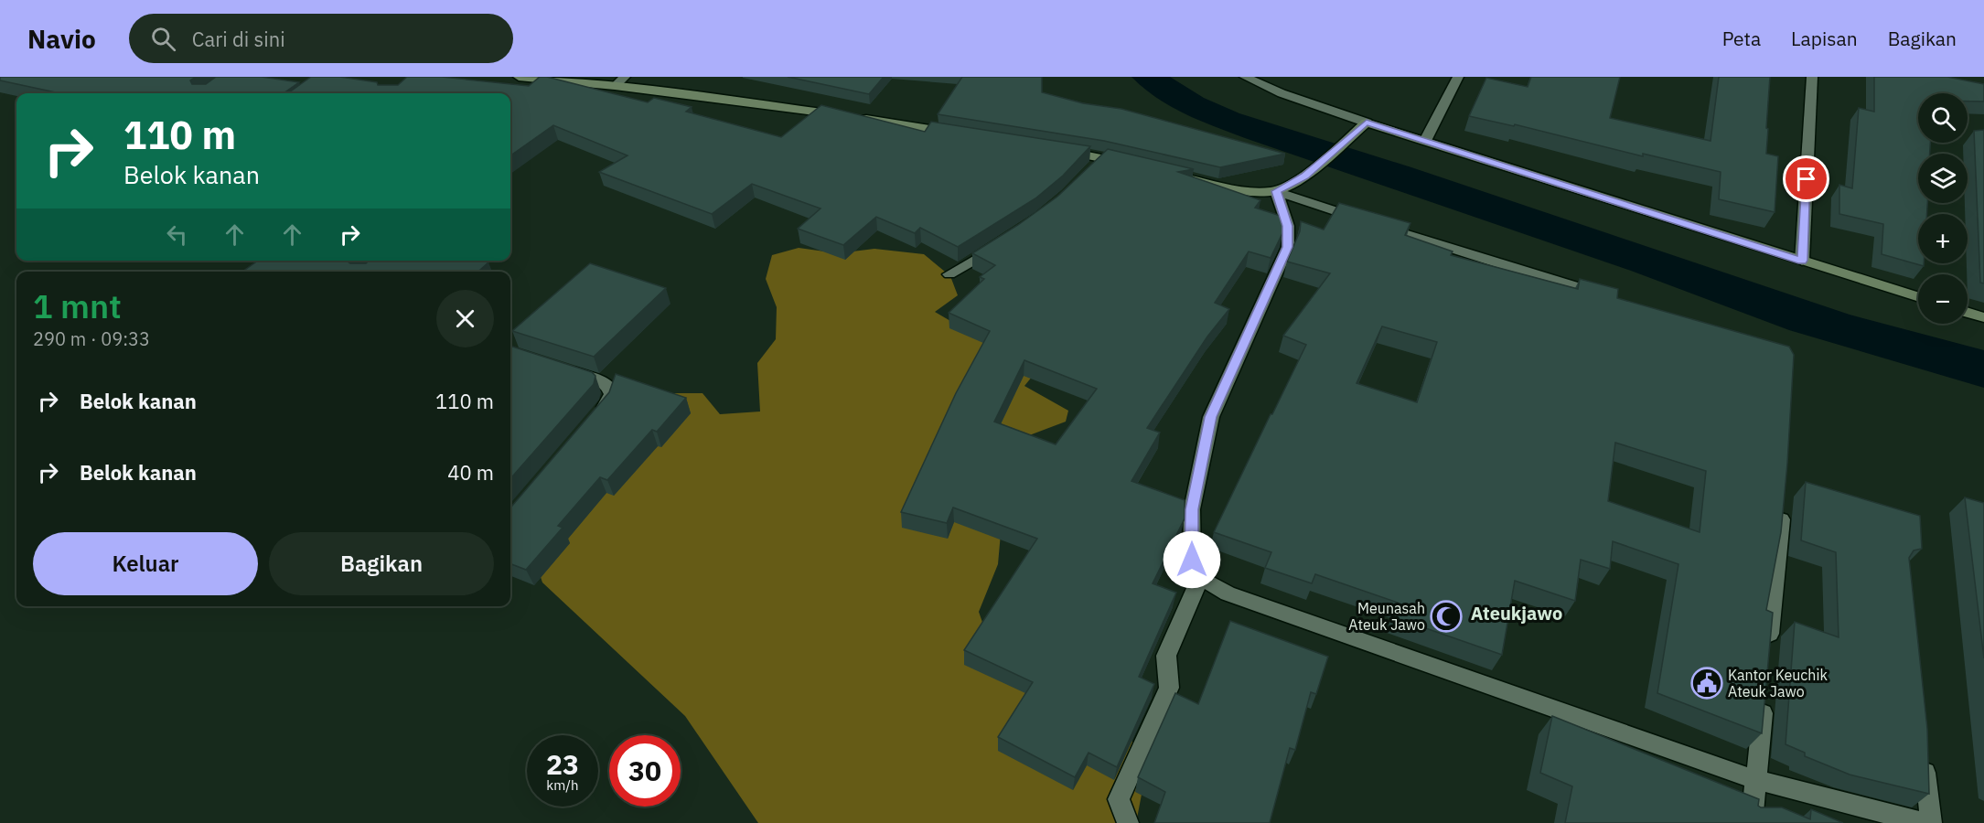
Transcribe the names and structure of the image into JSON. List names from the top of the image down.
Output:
{
  "districts": ["Ateukjawo"],
  "places": {
    "mosque": ["Meunasah Ateuk Jawo"],
    "public building": ["Kantor Keuchik Ateuk Jawo"]
  },
  "page": {
    "header": "Navio",
    "search": "Cari di sini",
    "nav": ["Peta", "Lapisan", "Bagikan"],
    "map_buttons": ["+", "−"],
    "turn": ["110 m", "Belok kanan"],
    "heading": ["1 mnt", "290 m · 09:33"],
    "list": [
      {
        "name": "Belok kanan",
        "value": "110 m"
      },
      {
        "name": "Belok kanan",
        "value": "40 m"
      }
    ],
    "buttons": ["Keluar", "Bagikan"],
    "speed": "23 km/h",
    "limit": "30"
  }
}
